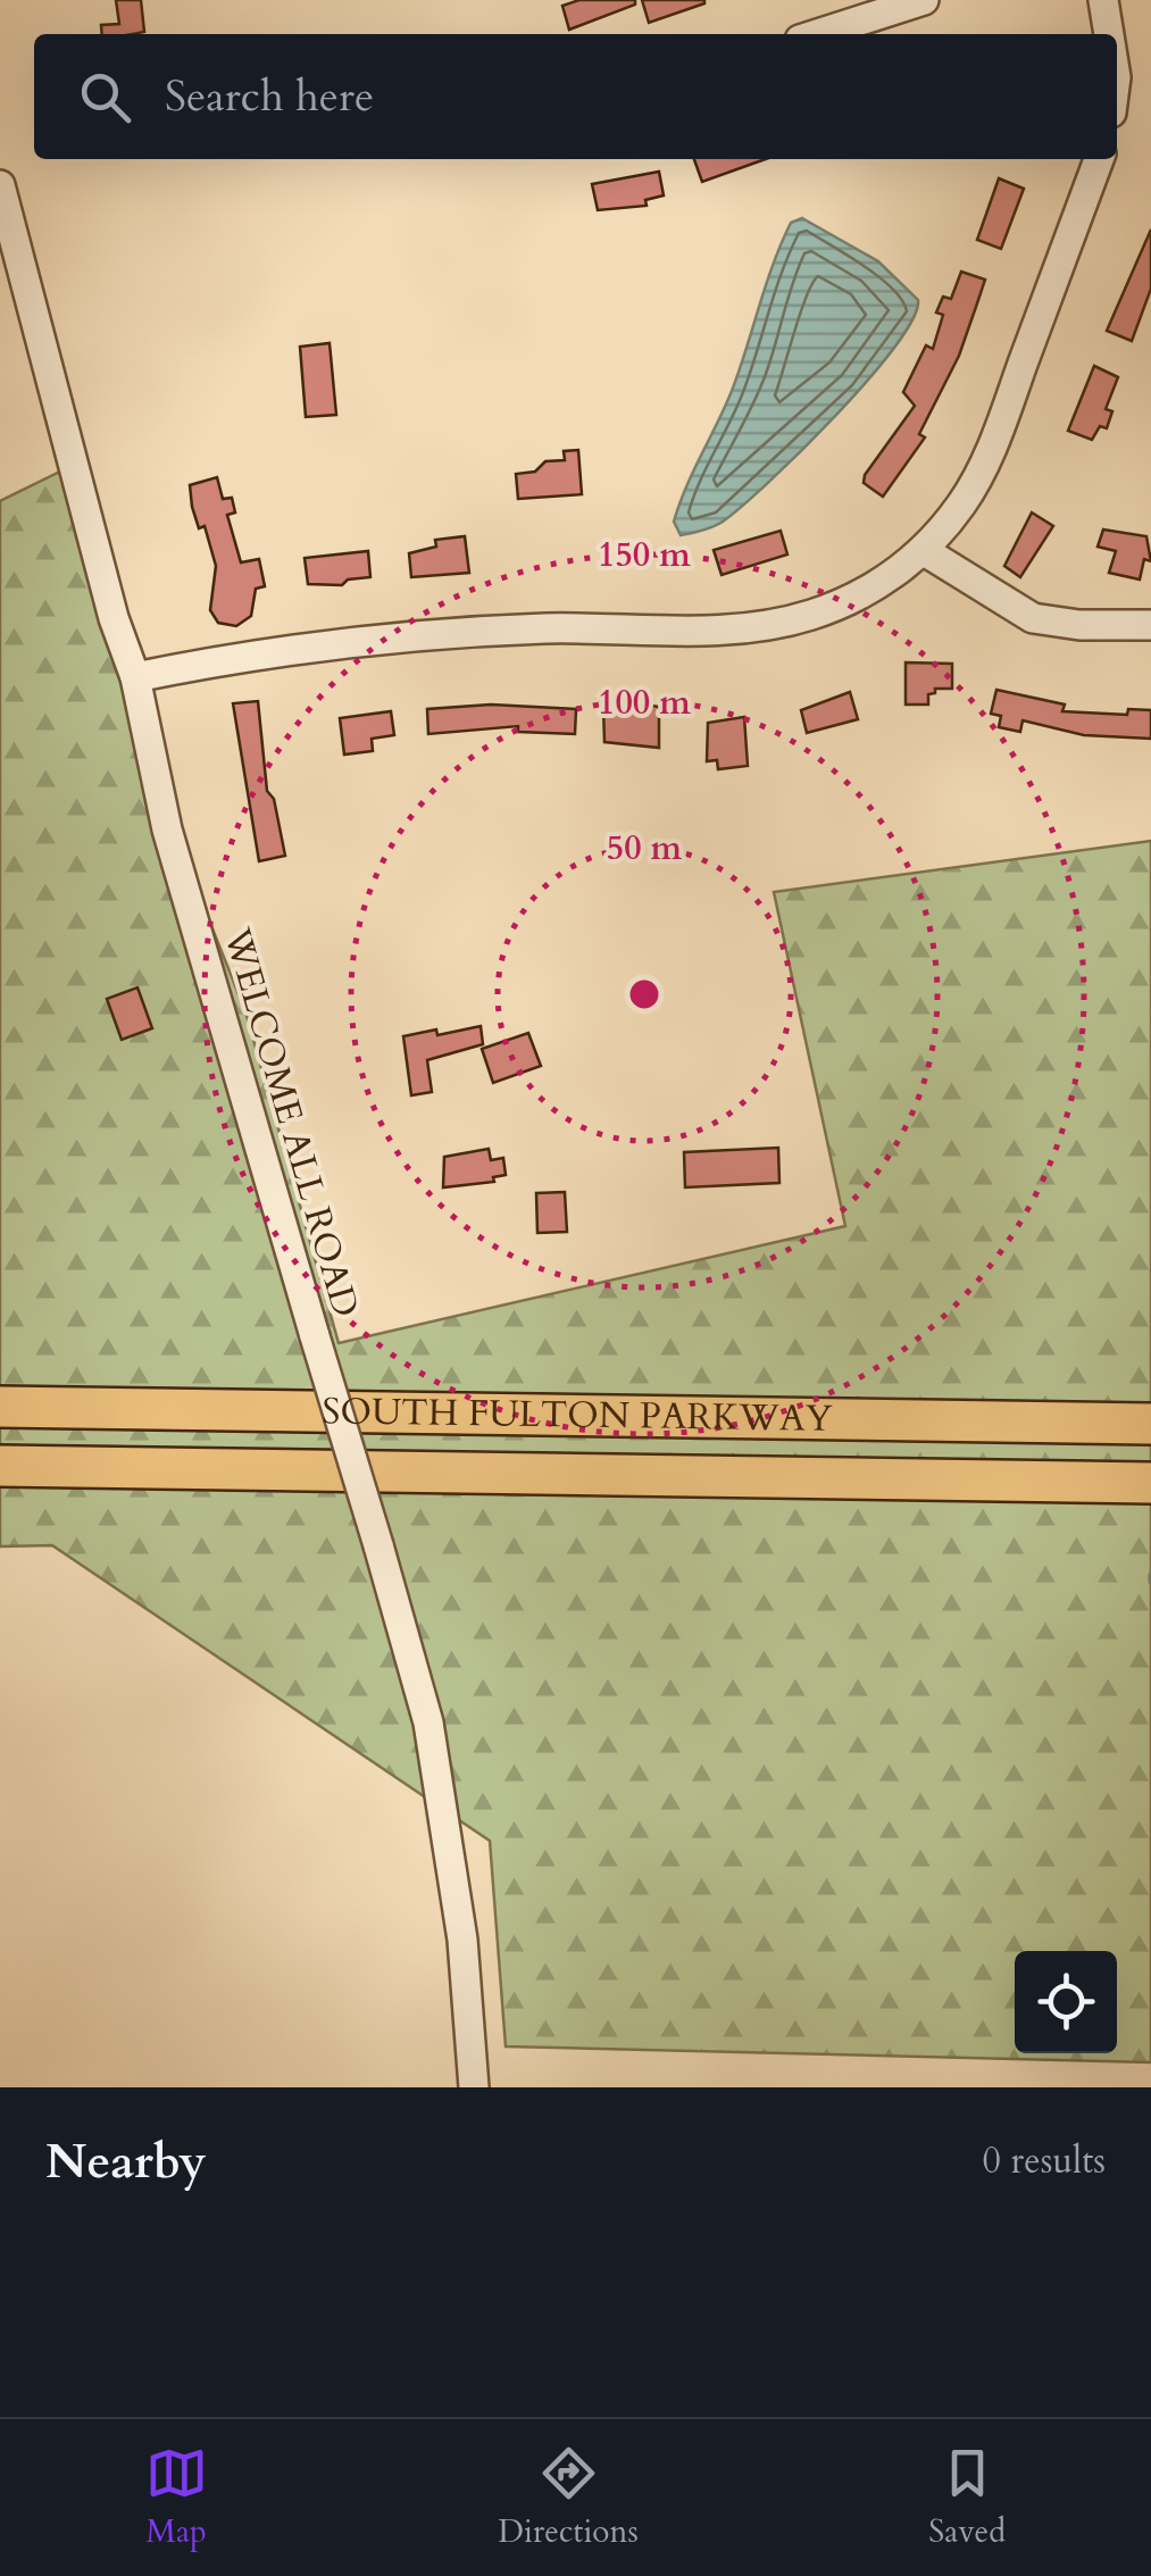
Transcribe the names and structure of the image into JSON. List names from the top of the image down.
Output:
{
  "streets": {
    "highway": ["SOUTH FULTON PARKWAY"],
    "street": ["WELCOME ALL ROAD"]
  },
  "page": {
    "search": "Search here",
    "heading": ["Nearby", "0 results"],
    "nav": ["Map", "Directions", "Saved"]
  },
  "rings": ["150 m", "100 m", "50 m"]
}
